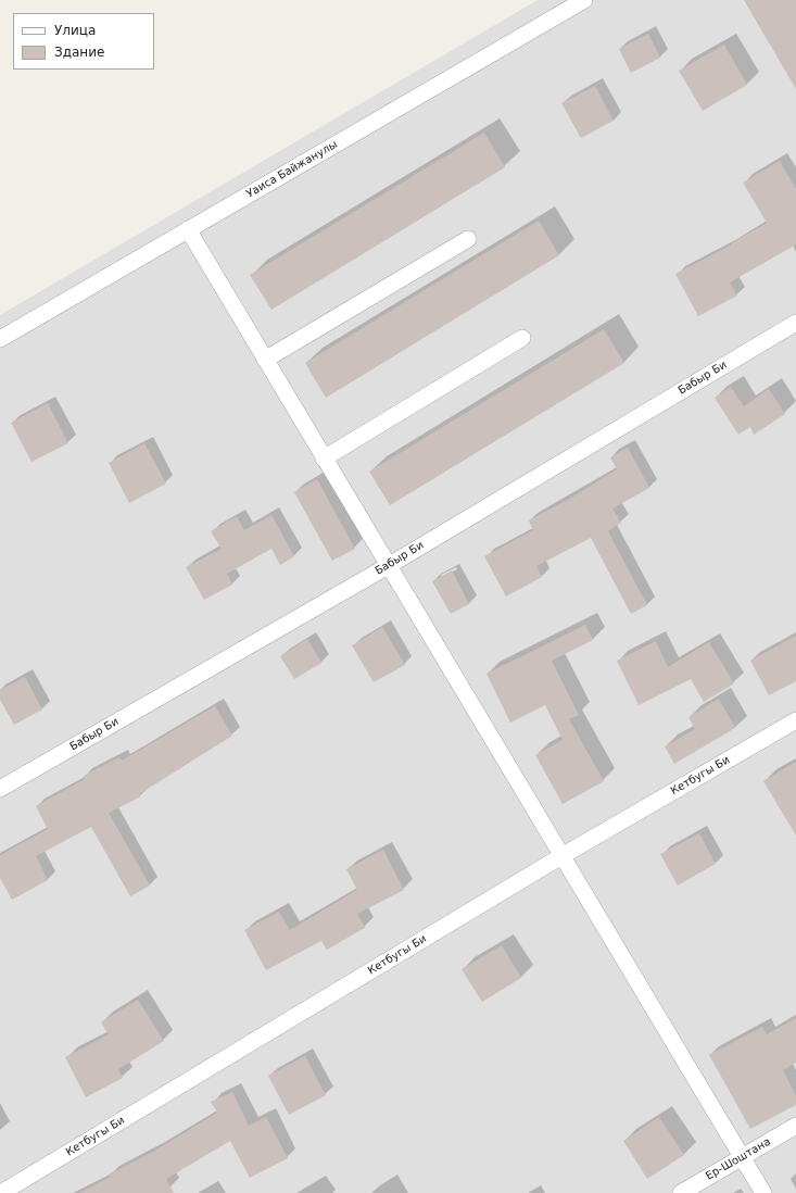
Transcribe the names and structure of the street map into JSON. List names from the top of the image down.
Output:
{
  "streets": {
    "street": [
      "Уаиса Байжанулы",
      "Бабыр Би",
      "Кетбугы Би",
      "Ер-Шоштана"
    ]
  },
  "legend": ["Улица", "Здание"]
}
